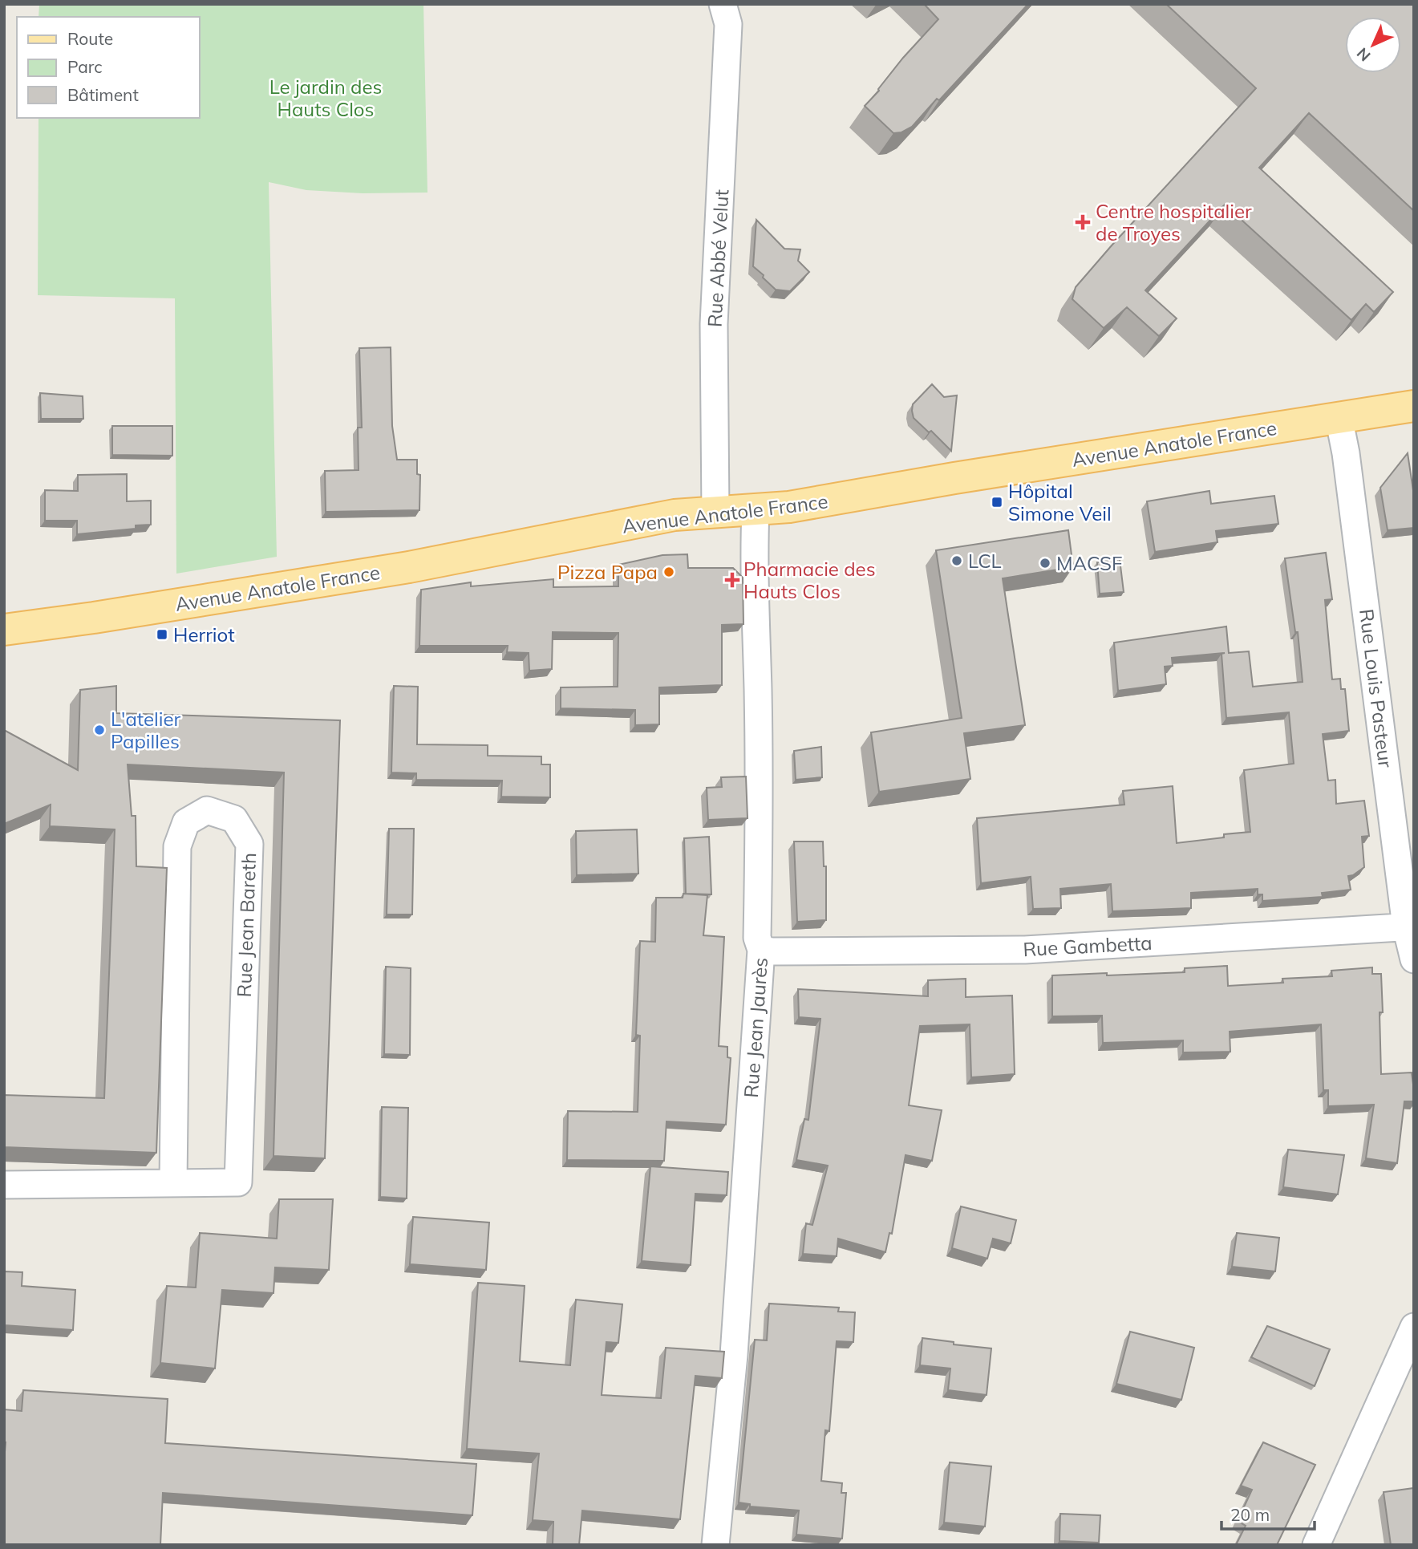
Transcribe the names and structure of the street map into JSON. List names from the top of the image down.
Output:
{
  "streets": {
    "main road": ["Avenue Anatole France"],
    "street": [
      "Rue Abbé Velut",
      "Rue Louis Pasteur",
      "Rue Jean Bareth",
      "Rue Gambetta",
      "Rue Jean Jaurès"
    ]
  },
  "crossings": [
    ["Rue Abbé Velut", "Avenue Anatole France"],
    ["Avenue Anatole France", "Rue Louis Pasteur"],
    ["Avenue Anatole France", "Rue Jean Jaurès"],
    ["Rue Louis Pasteur", "Rue Gambetta"],
    ["Rue Gambetta", "Rue Jean Jaurès"]
  ],
  "parks": ["Le jardin des Hauts Clos"],
  "places": {
    "health": ["Centre hospitalier de Troyes", "Pharmacie des Hauts Clos"],
    "transit": ["Hôpital Simone Veil", "Herriot"],
    "other": [
      "LCL",
      "MACSF",
      "Pizza Papa",
      "L'atelier Papilles"
    ]
  },
  "legend": ["Route", "Parc", "Bâtiment"],
  "scale_bar": "20 m",
  "north": "bottom left"
}
